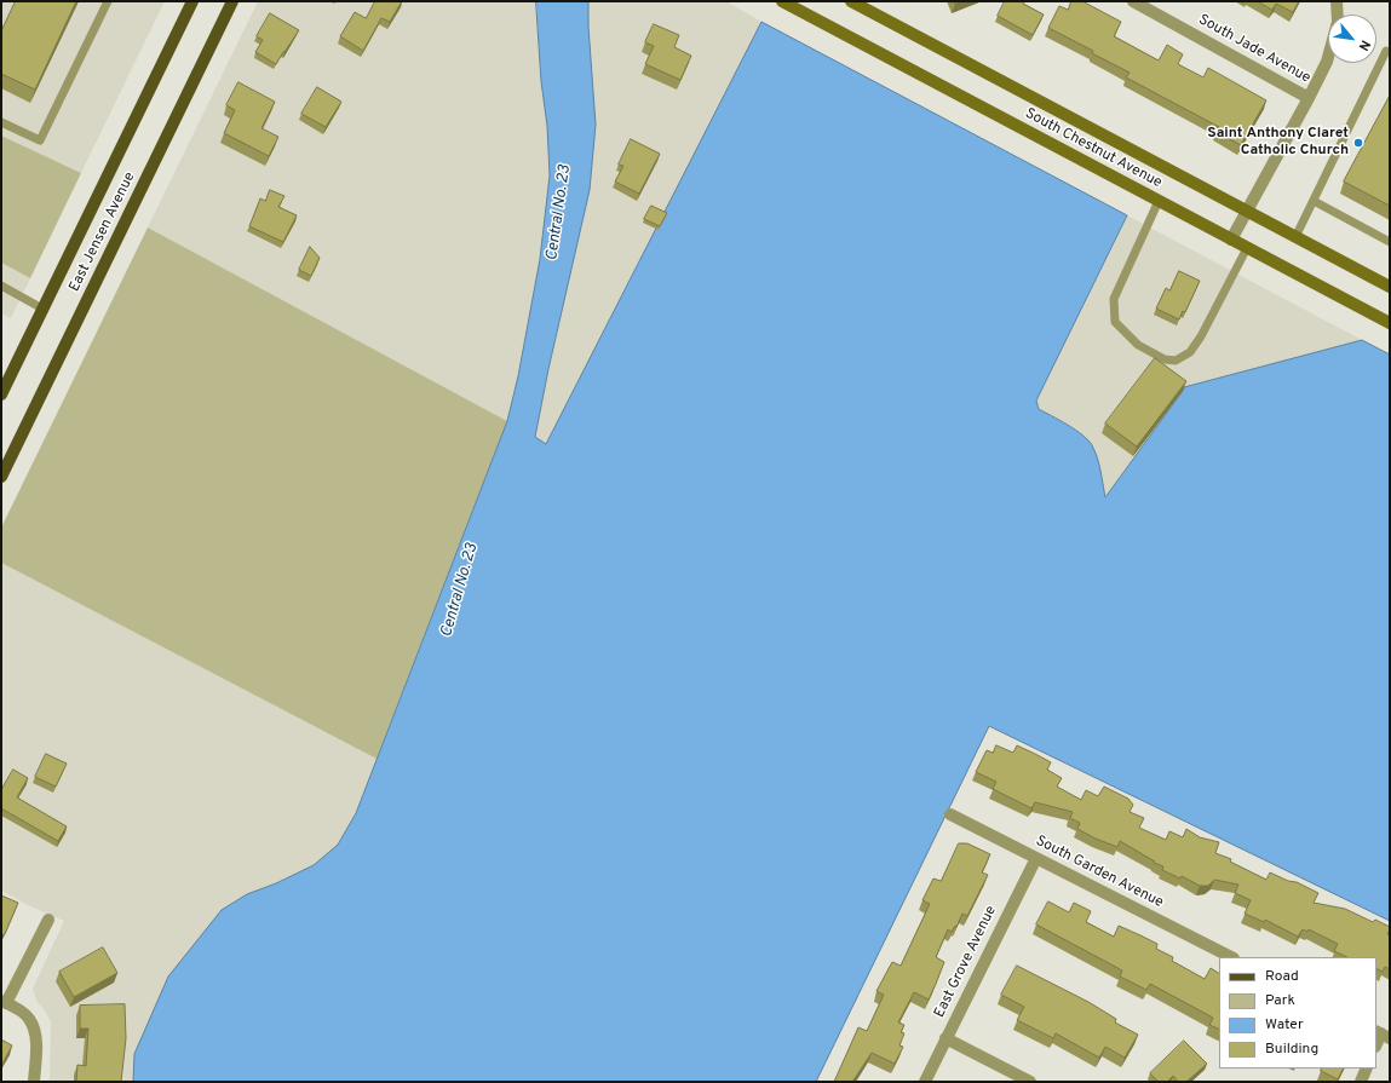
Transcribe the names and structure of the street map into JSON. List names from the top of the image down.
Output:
{
  "streets": {
    "main road": ["South Chestnut Avenue", "East Jensen Avenue"],
    "street": ["South Jade Avenue", "South Garden Avenue", "East Grove Avenue"]
  },
  "crossings": [
    ["South Garden Avenue", "East Grove Avenue"]
  ],
  "water": ["Central No. 23"],
  "places": ["Saint Anthony Claret Catholic Church"],
  "legend": [
    "Road",
    "Park",
    "Water",
    "Building"
  ],
  "north": "bottom right"
}
